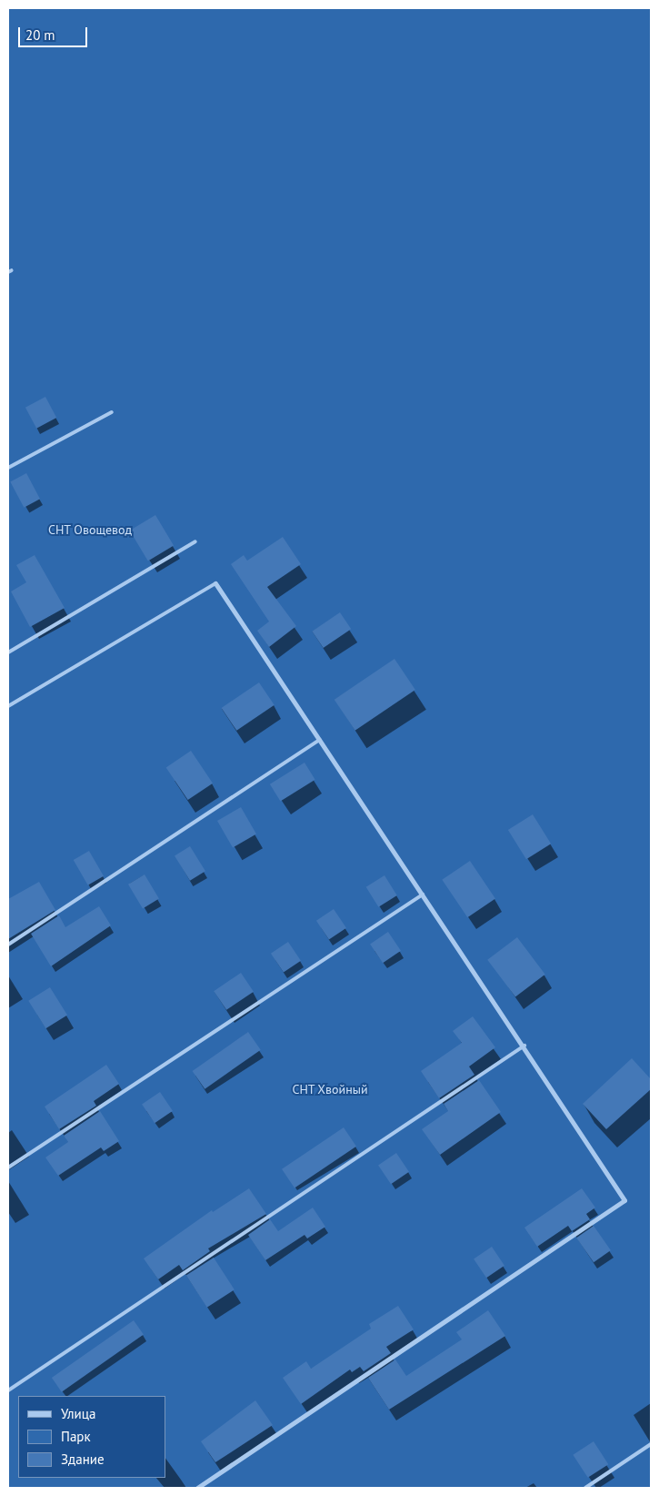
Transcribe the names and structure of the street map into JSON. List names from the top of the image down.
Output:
{
  "parks": ["СНТ Овощевод", "СНТ Хвойный"],
  "legend": ["Улица", "Парк", "Здание"],
  "scale_bar": "20 m"
}
